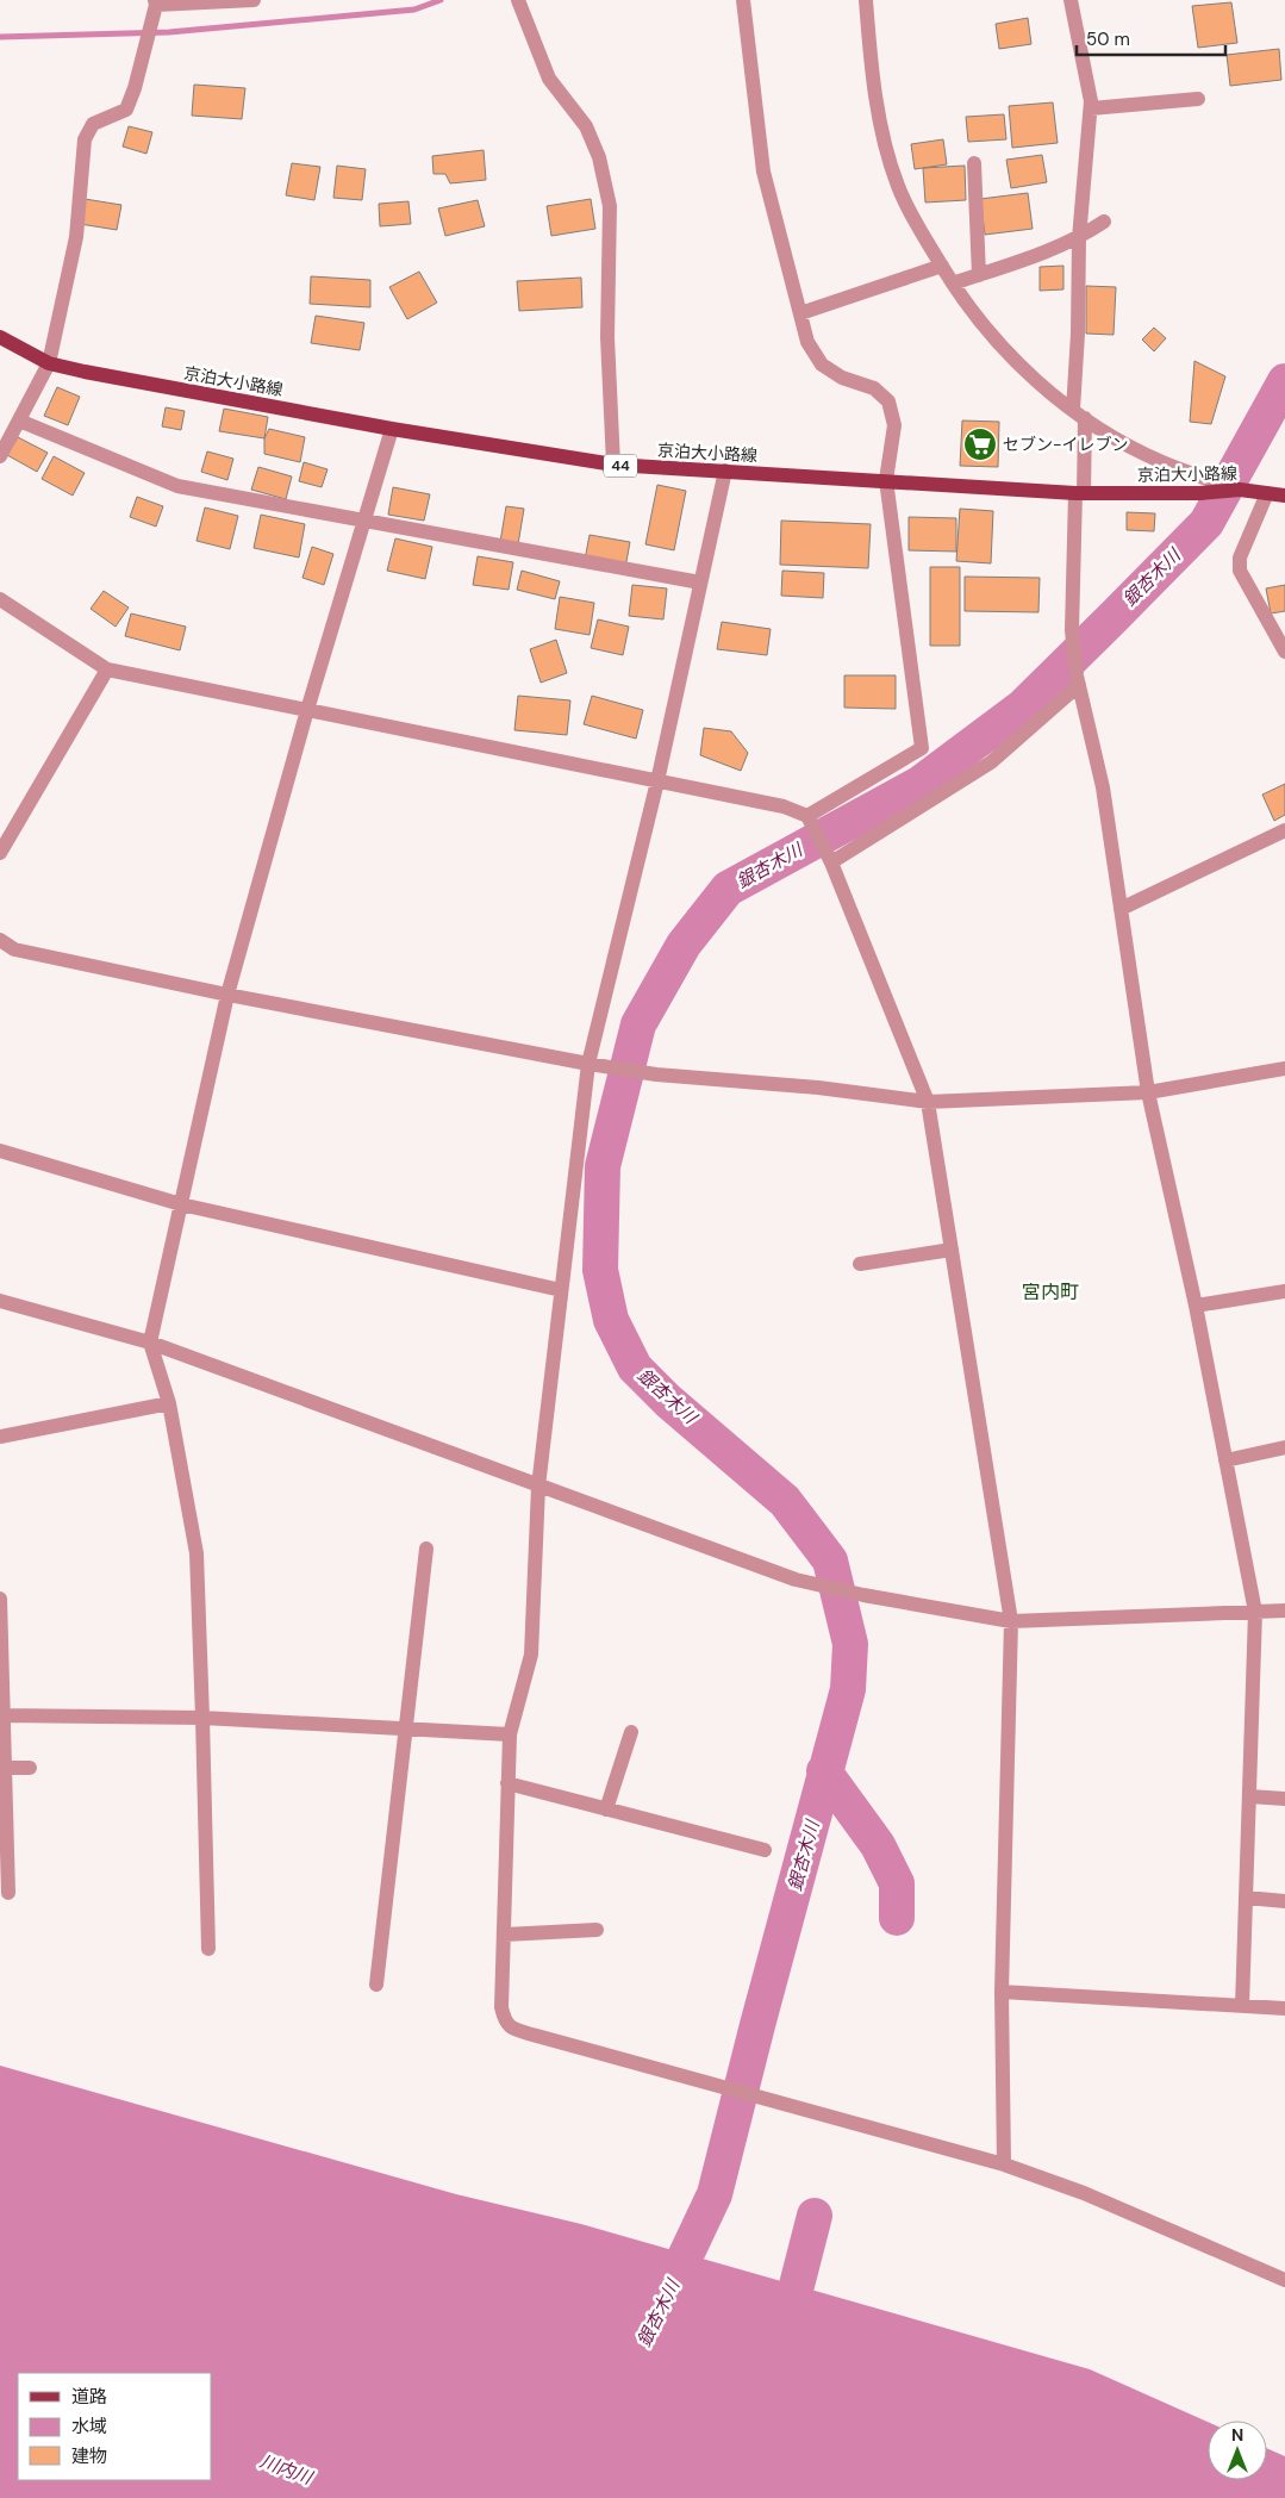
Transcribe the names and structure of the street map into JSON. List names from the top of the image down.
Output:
{
  "streets": {
    "main road": ["京泊大小路線", "44"]
  },
  "districts": ["宮内町"],
  "water": ["銀杏木川", "川内川"],
  "places": {
    "supermarket": ["セブン-イレブン"]
  },
  "legend": ["道路", "水域", "建物"],
  "scale_bar": "50 m",
  "north": "top"
}
